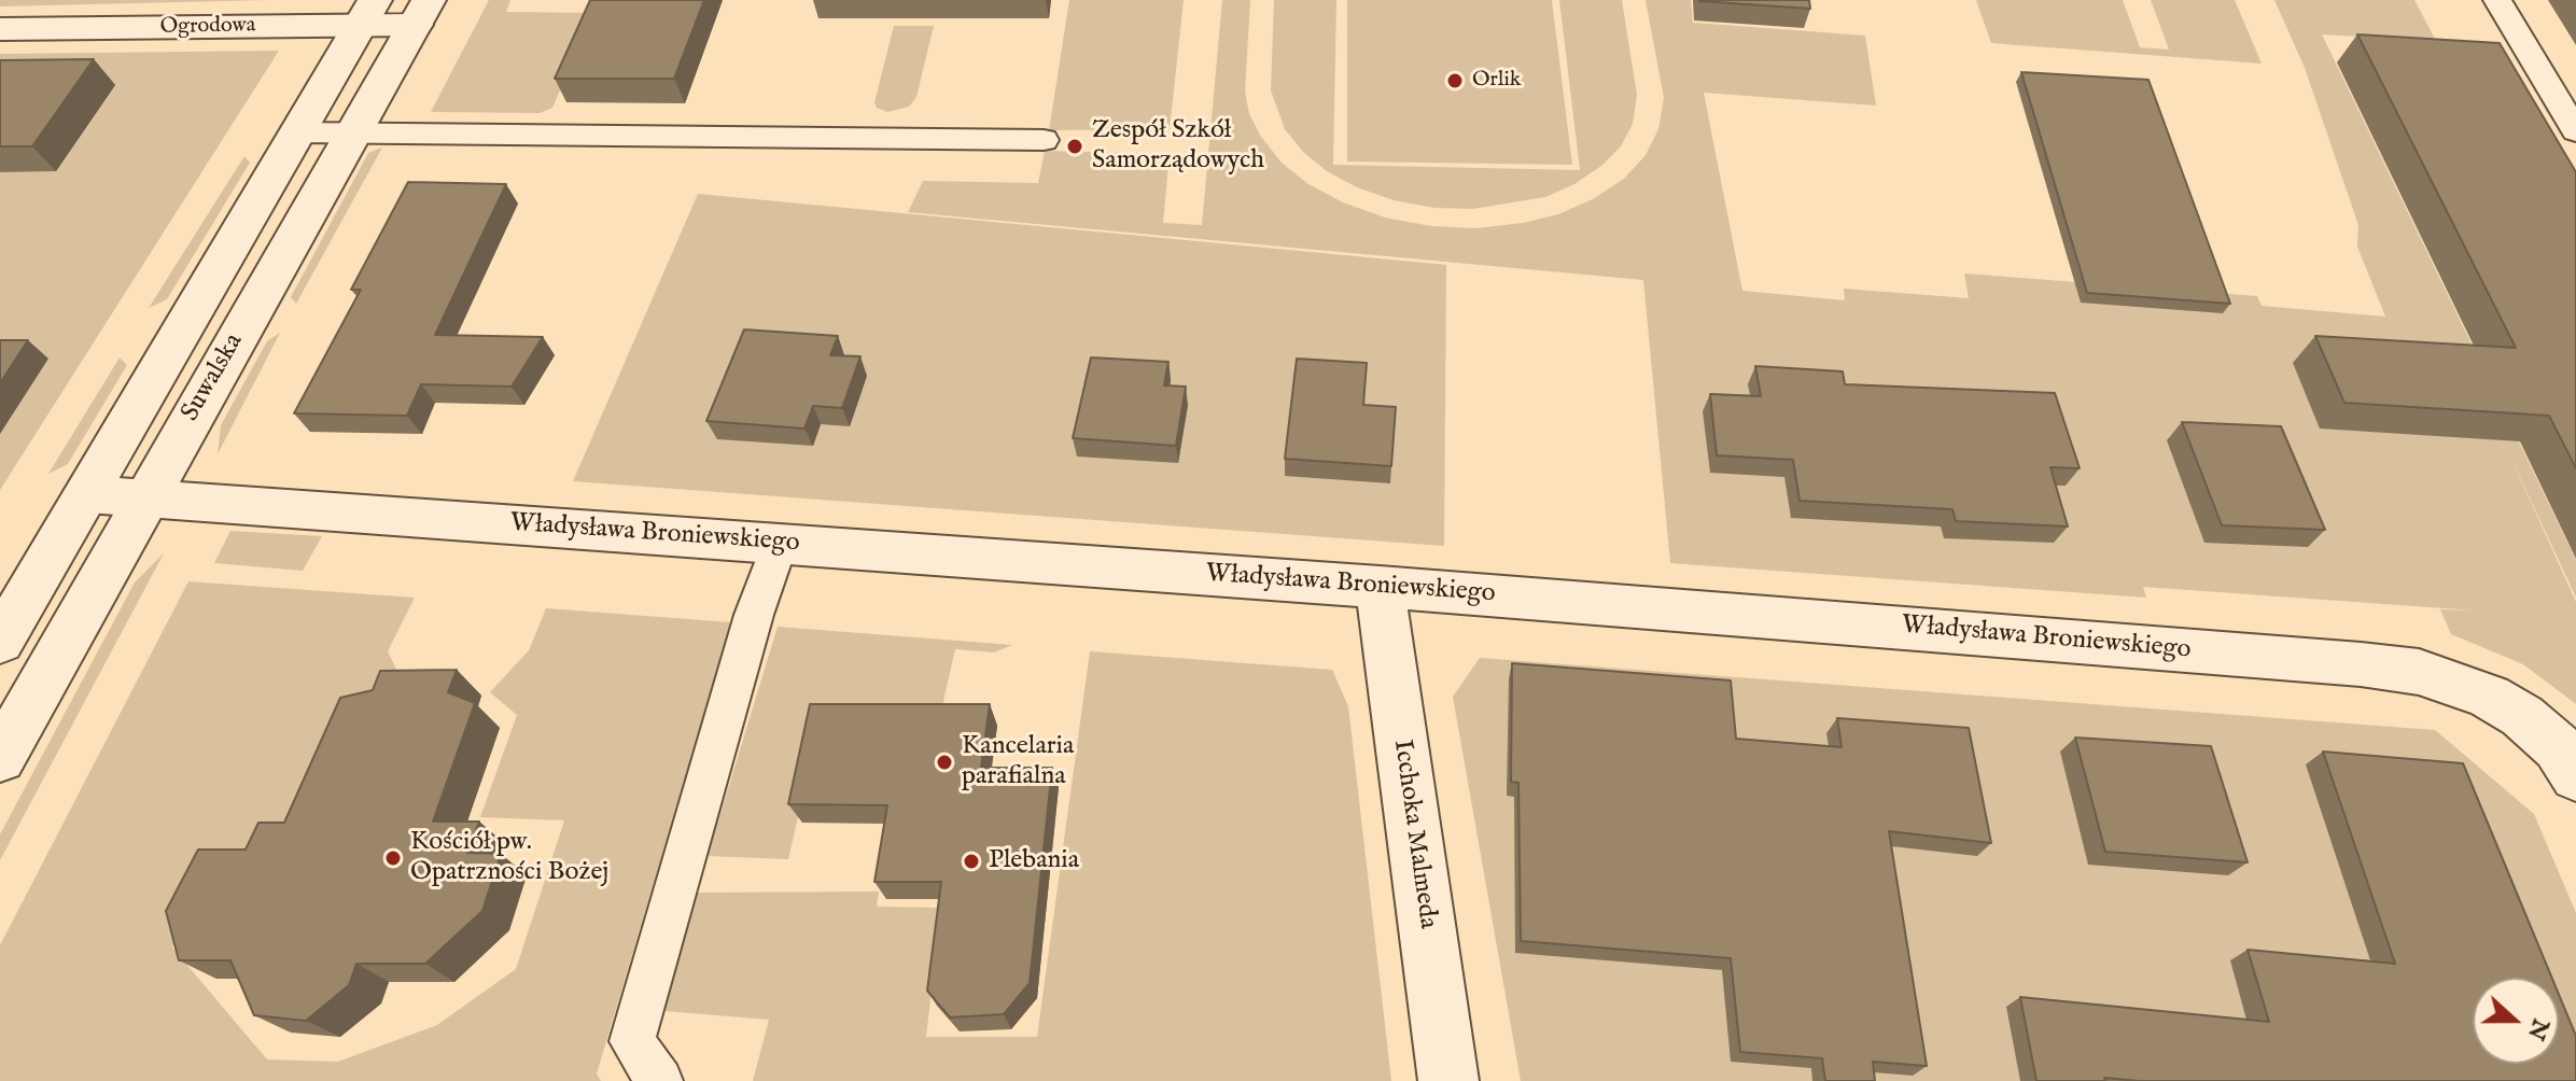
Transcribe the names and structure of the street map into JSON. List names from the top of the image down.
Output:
{
  "streets": {
    "street": [
      "Ogrodowa",
      "Suwalska",
      "Władysława Broniewskiego",
      "Icchoka Malmeda"
    ]
  },
  "crossings": [
    ["Ogrodowa", "Suwalska"],
    ["Suwalska", "Władysława Broniewskiego"],
    ["Władysława Broniewskiego", "Icchoka Malmeda"]
  ],
  "places": [
    "Orlik",
    "Zespół Szkół Samorządowych",
    "Kancelaria parafialna",
    "Kościół pw. Opatrzności Bożej",
    "Plebania"
  ],
  "north": "right"
}
